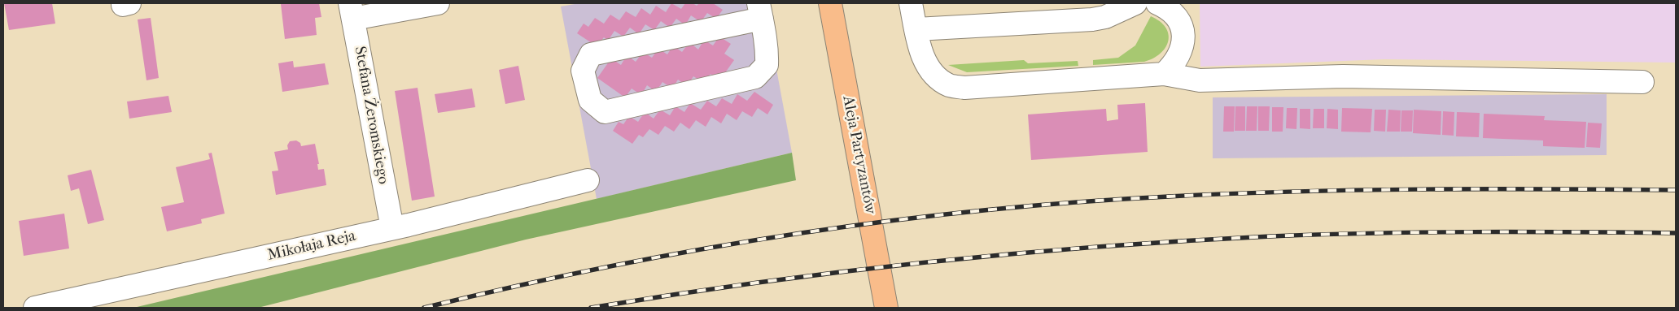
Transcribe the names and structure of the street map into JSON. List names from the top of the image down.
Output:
{
  "streets": {
    "main road": ["Aleja Partyzantów"],
    "street": ["Stefana Żeromskiego", "Mikołaja Reja"]
  },
  "crossings": [
    ["Stefana Żeromskiego", "Mikołaja Reja"]
  ]
}
